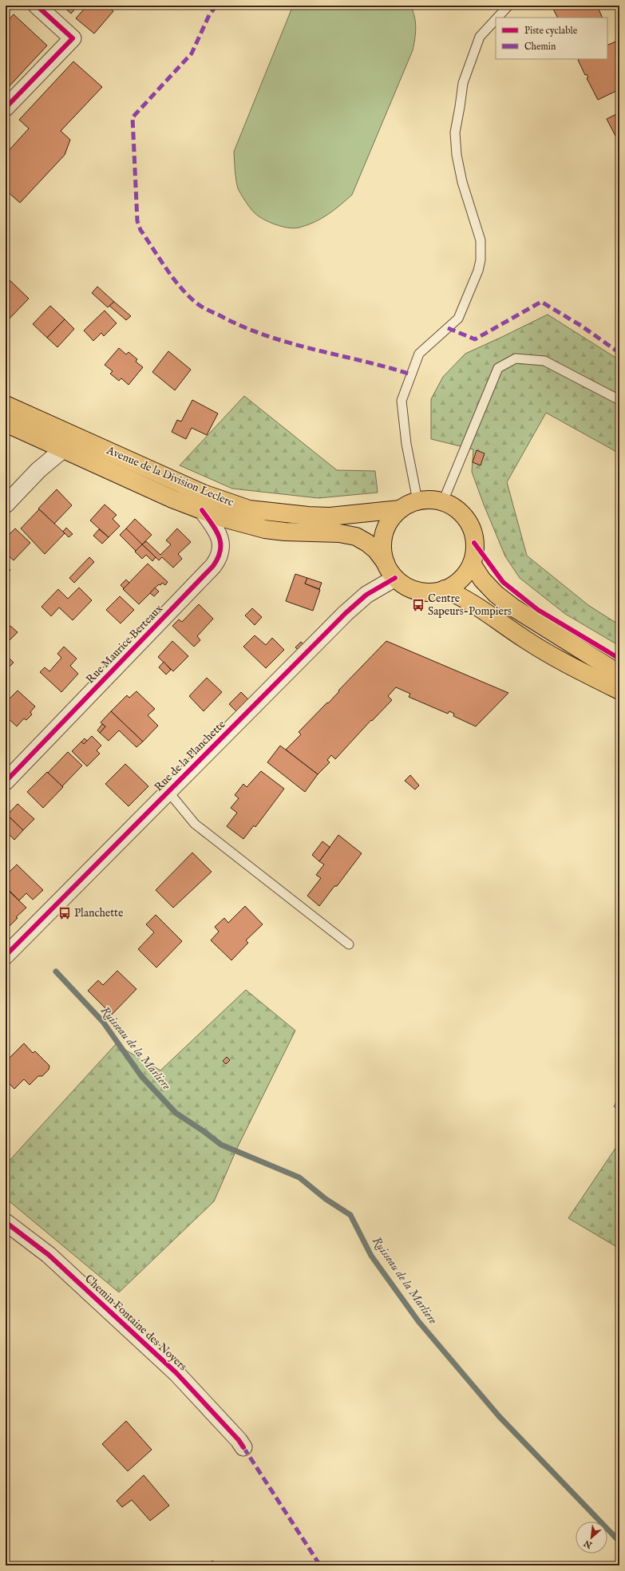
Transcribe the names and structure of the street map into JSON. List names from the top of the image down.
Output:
{
  "streets": {
    "main road": ["Avenue de la Division Leclerc"],
    "street": ["Rue Maurice Berteaux", "Rue de la Planchette", "Chemin Fontaine des Noyers"]
  },
  "crossings": [
    ["Avenue de la Division Leclerc", "Rue Maurice Berteaux"],
    ["Avenue de la Division Leclerc", "Rue de la Planchette"]
  ],
  "water": ["Ruisseau de la Marliere"],
  "places": {
    "bus stop": ["Centre Sapeurs-Pompiers", "Planchette"]
  },
  "legend": ["Piste cyclable", "Chemin"],
  "north": "bottom left"
}
